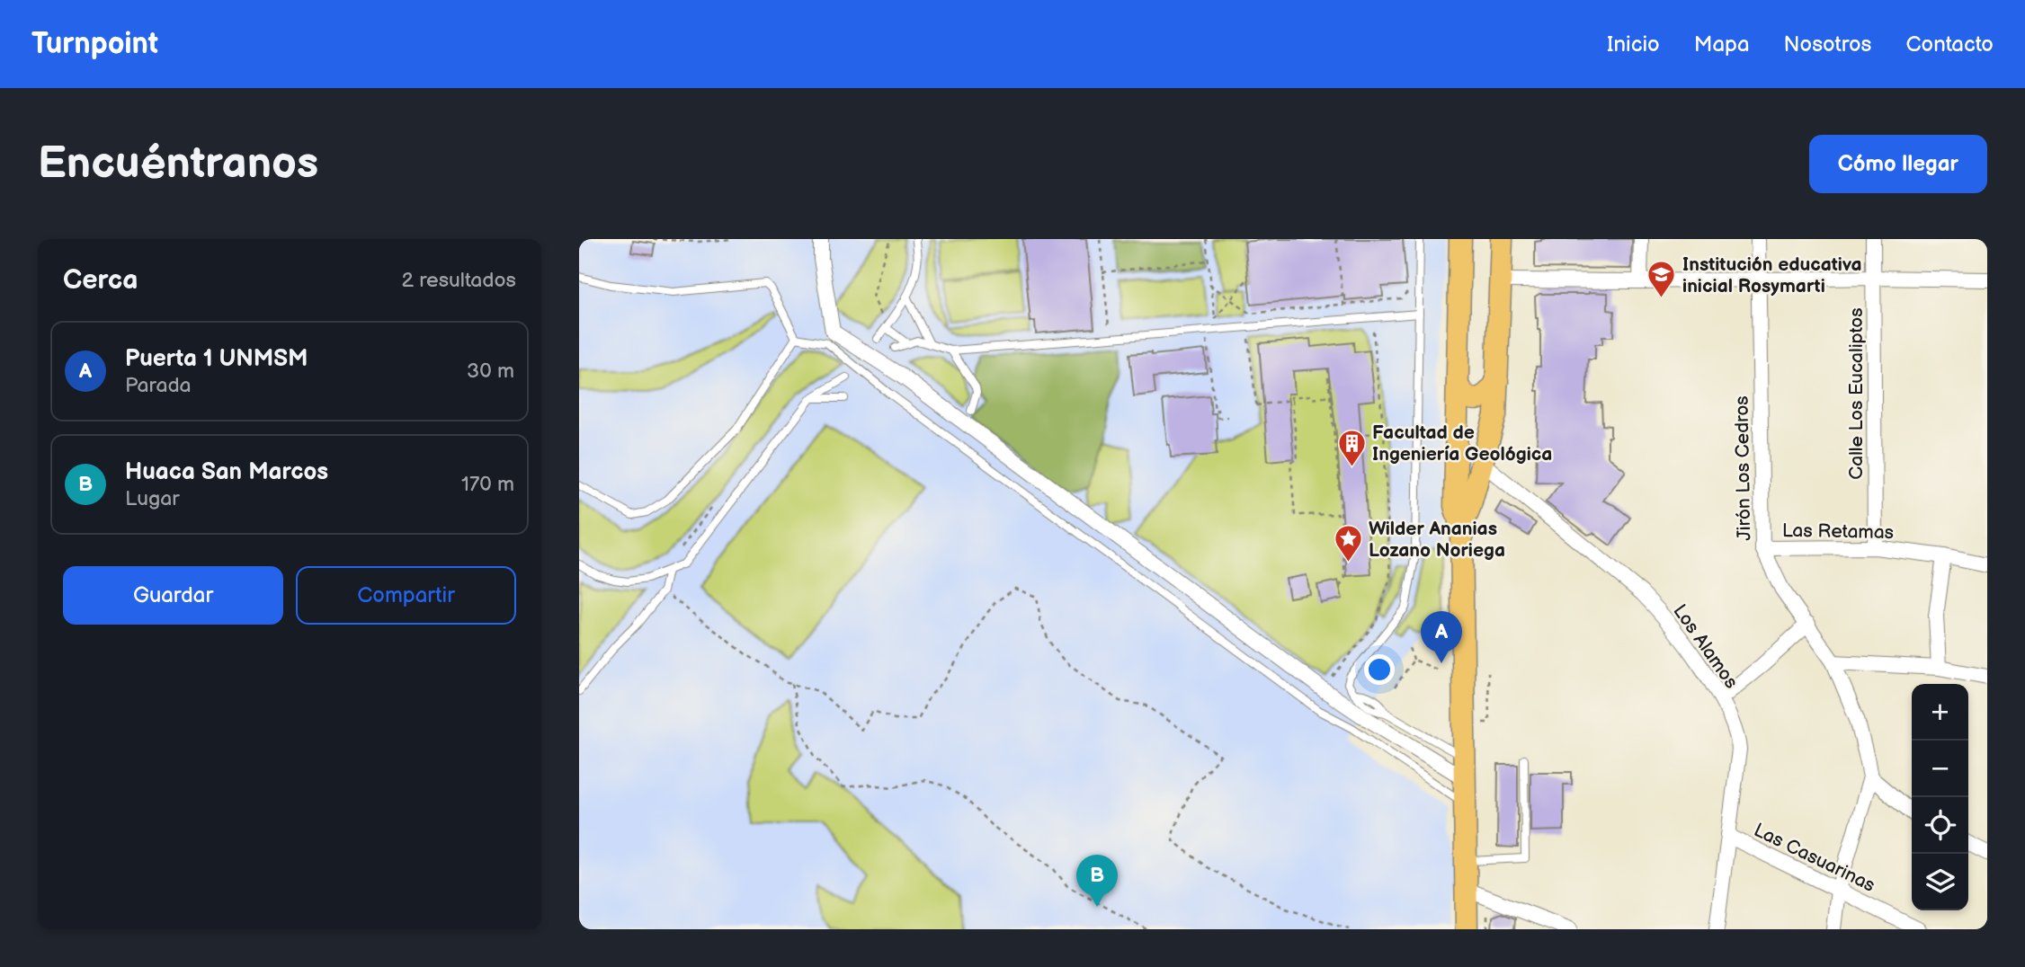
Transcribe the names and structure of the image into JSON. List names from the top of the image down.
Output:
{
  "streets": {
    "street": [
      "Calle Los Eucaliptos",
      "Jirón Los Cedros",
      "Las Retamas",
      "Los Alamos",
      "Las Casuarinas"
    ]
  },
  "crossings": [
    ["Calle Los Eucaliptos", "Las Retamas"],
    ["Jirón Los Cedros", "Las Retamas"],
    ["Jirón Los Cedros", "Las Casuarinas"],
    ["Los Alamos", "Las Casuarinas"]
  ],
  "places": {
    "school or university": ["Institución educativa inicial Rosymarti"],
    "building": ["Facultad de Ingeniería Geológica"],
    "place": ["Wilder Ananias Lozano Noriega"]
  },
  "page": {
    "header": "Turnpoint",
    "nav": [
      "Inicio",
      "Mapa",
      "Nosotros",
      "Contacto"
    ],
    "buttons": [
      "Cómo llegar",
      ["Guardar", "Compartir"]
    ],
    "title": "Encuéntranos",
    "heading": ["Cerca", "2 resultados"],
    "list": [
      {
        "mark": "A",
        "name": "Puerta 1 UNMSM",
        "note": "Parada",
        "value": "30 m"
      },
      {
        "mark": "B",
        "name": "Huaca San Marcos",
        "note": "Lugar",
        "value": "170 m"
      }
    ],
    "pins": ["A", "B"],
    "map_buttons": ["+", "−"]
  }
}
